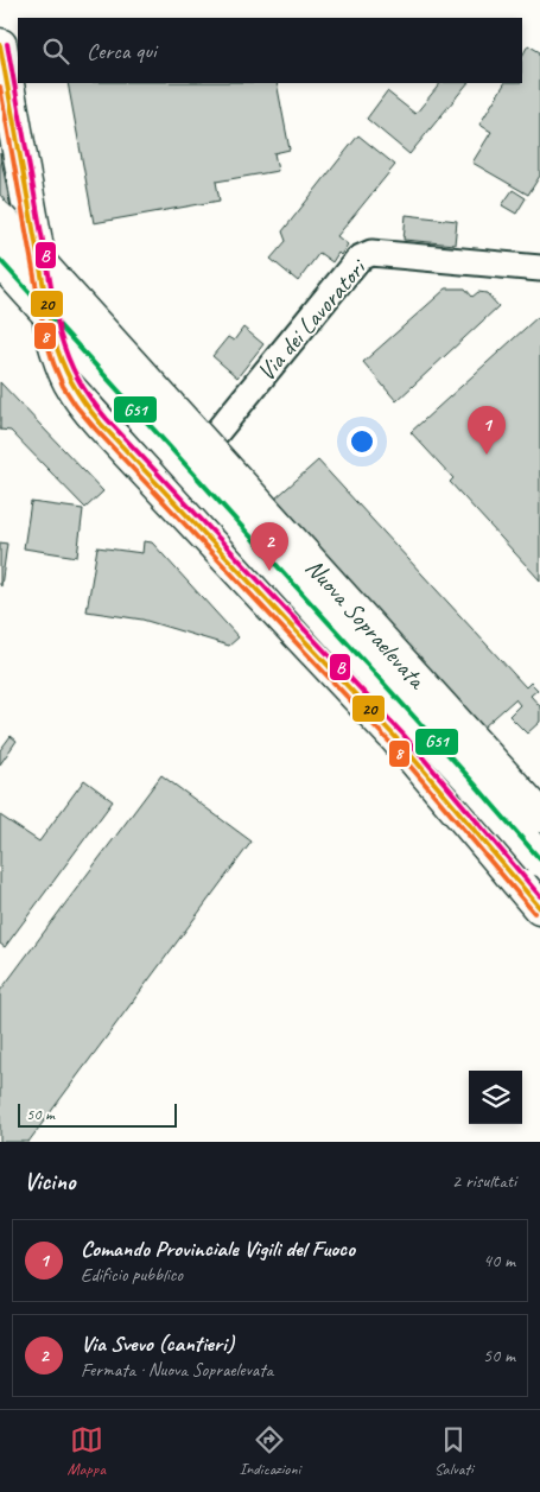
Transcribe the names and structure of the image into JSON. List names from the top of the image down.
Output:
{
  "streets": {
    "main road": ["Nuova Sopraelevata"],
    "street": ["Via dei Lavoratori"]
  },
  "lines": [
    "transit line B",
    "transit line 20",
    "transit line 8",
    "transit line G51"
  ],
  "scale_bar": "50 m",
  "page": {
    "search": "Cerca qui",
    "pins": ["1", "2"],
    "scale": "50 m",
    "heading": ["Vicino", "2 risultati"],
    "list": [
      {
        "mark": "1",
        "name": "Comando Provinciale Vigili del Fuoco",
        "note": "Edificio pubblico",
        "value": "40 m"
      },
      {
        "mark": "2",
        "name": "Via Svevo (cantieri)",
        "note": "Fermata · Nuova Sopraelevata",
        "value": "50 m"
      }
    ],
    "nav": ["Mappa", "Indicazioni", "Salvati"]
  }
}
